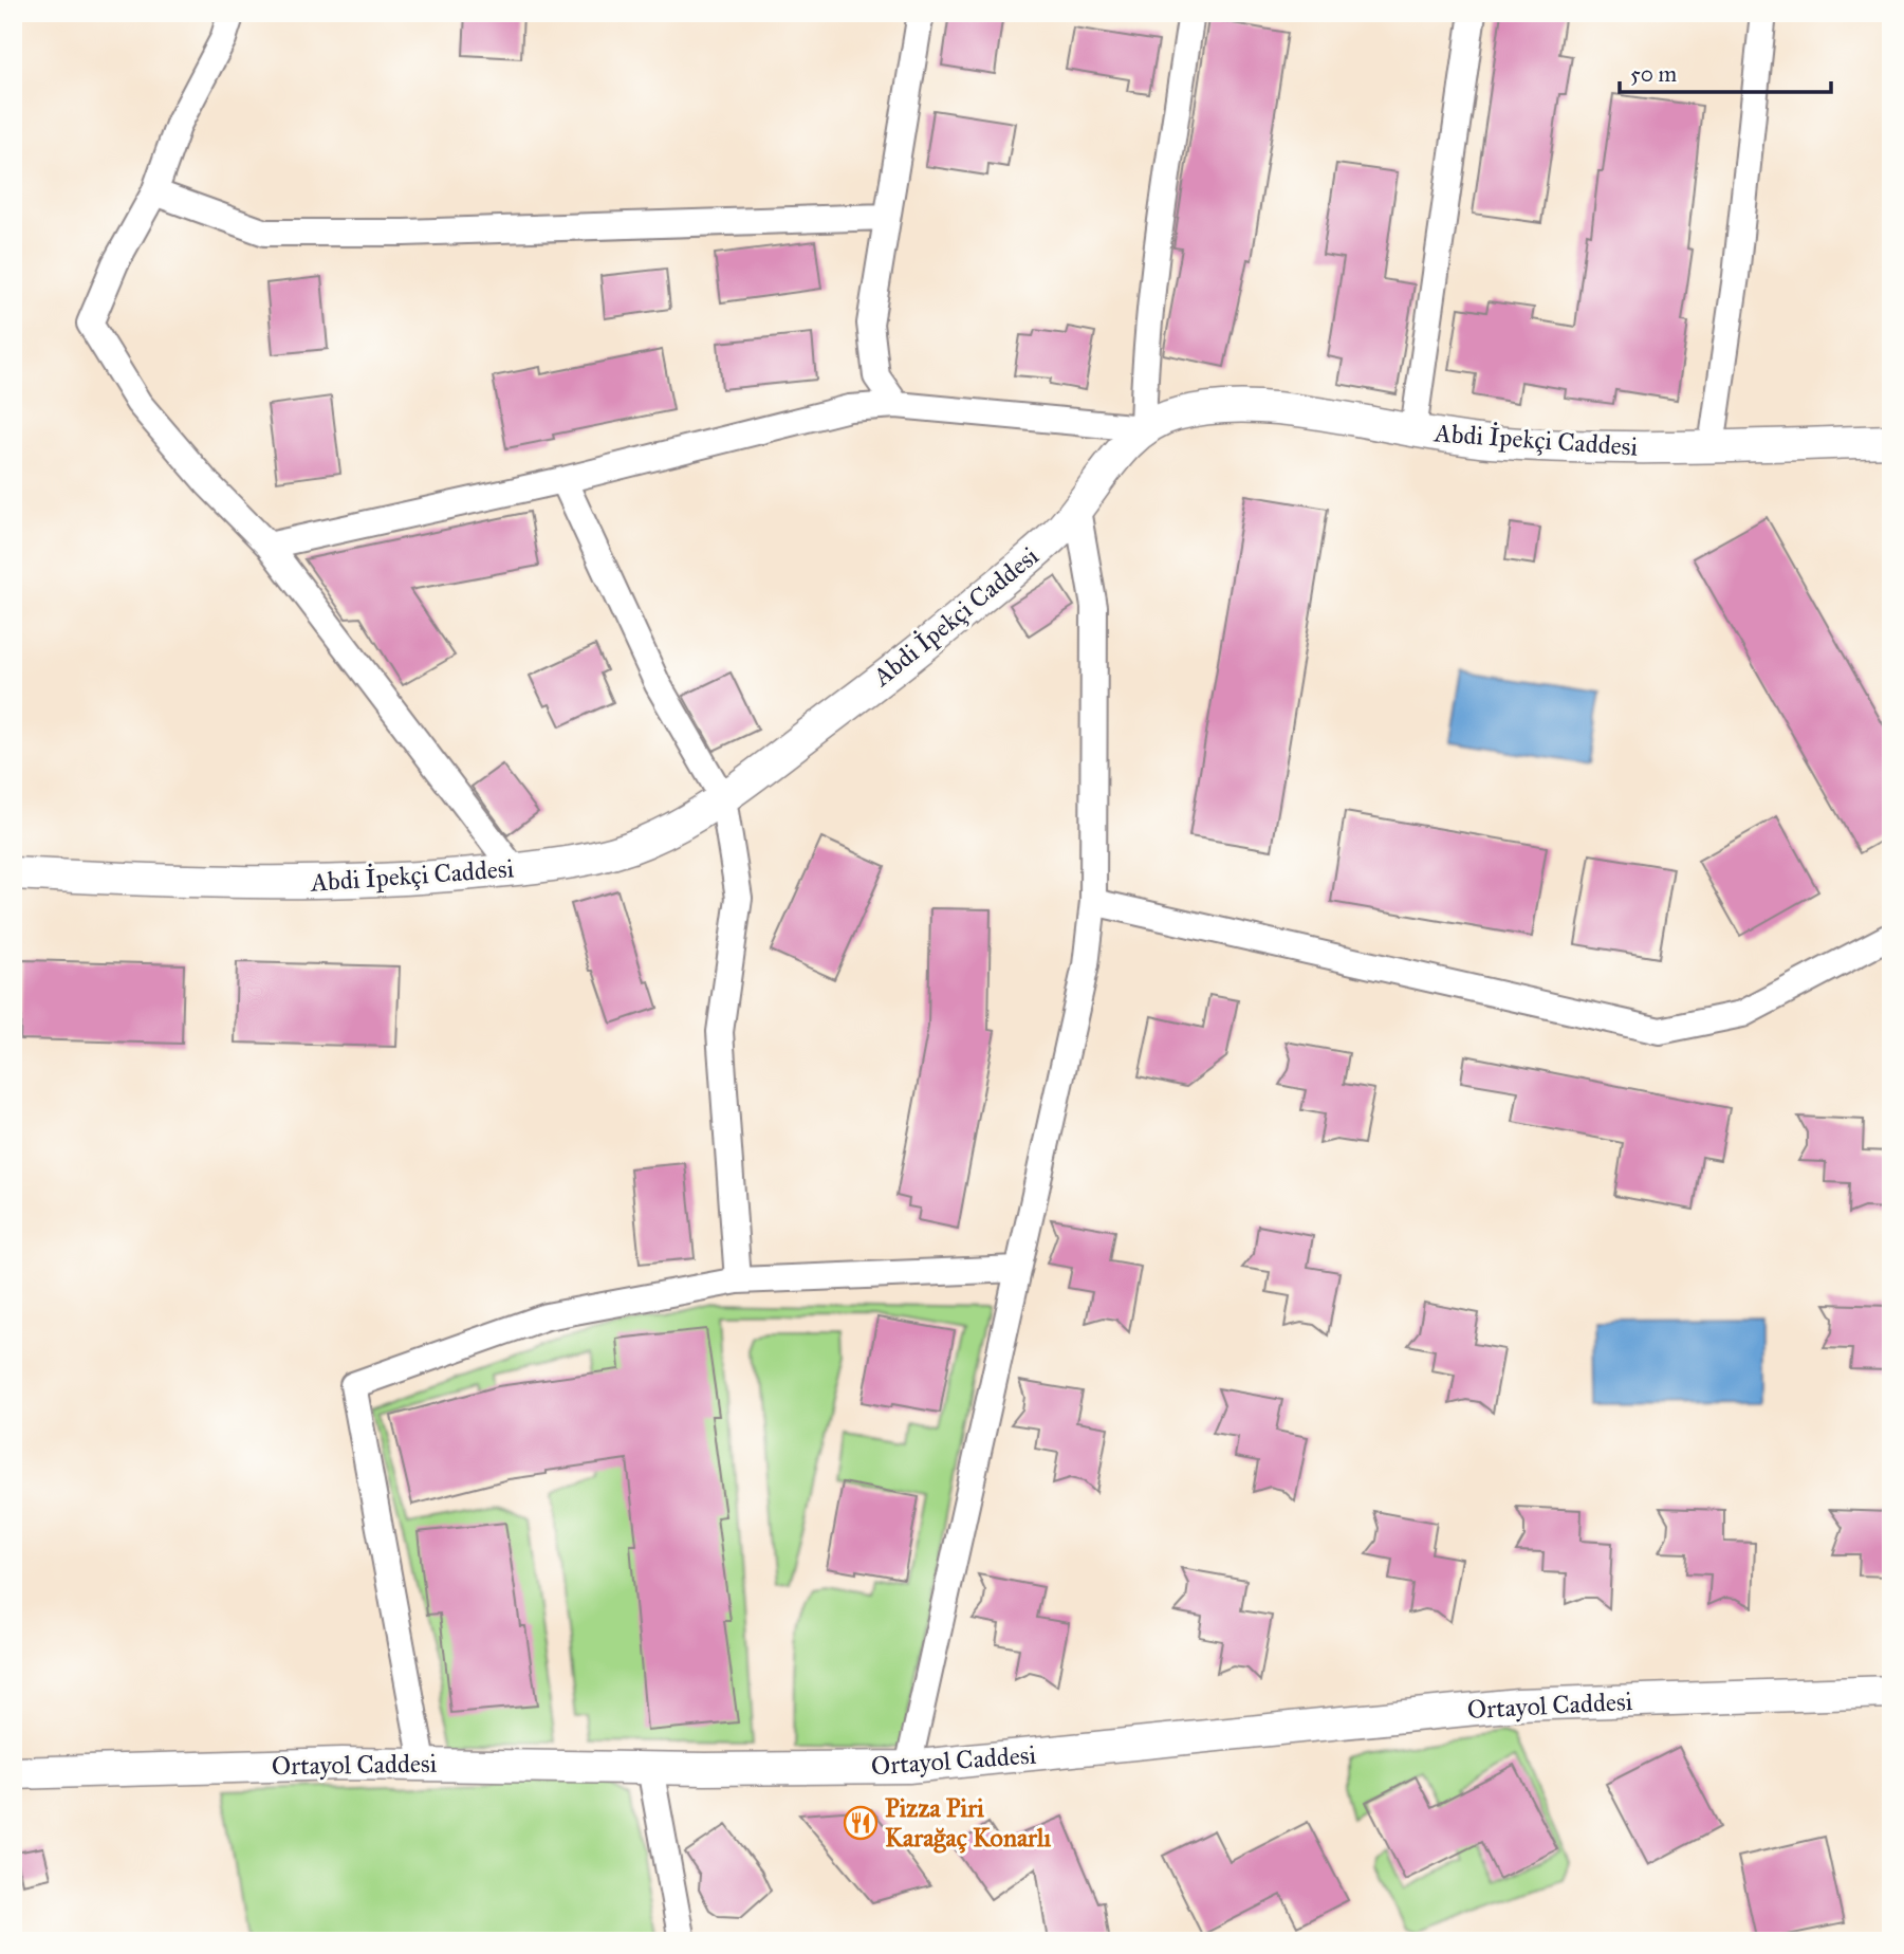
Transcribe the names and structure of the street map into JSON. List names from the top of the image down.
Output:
{
  "streets": {
    "street": ["Abdi İpekçi Caddesi", "Ortayol Caddesi"]
  },
  "places": {
    "restaurant": ["Pizza Piri Karağaç Konarlı"]
  },
  "scale_bar": "50 m"
}
